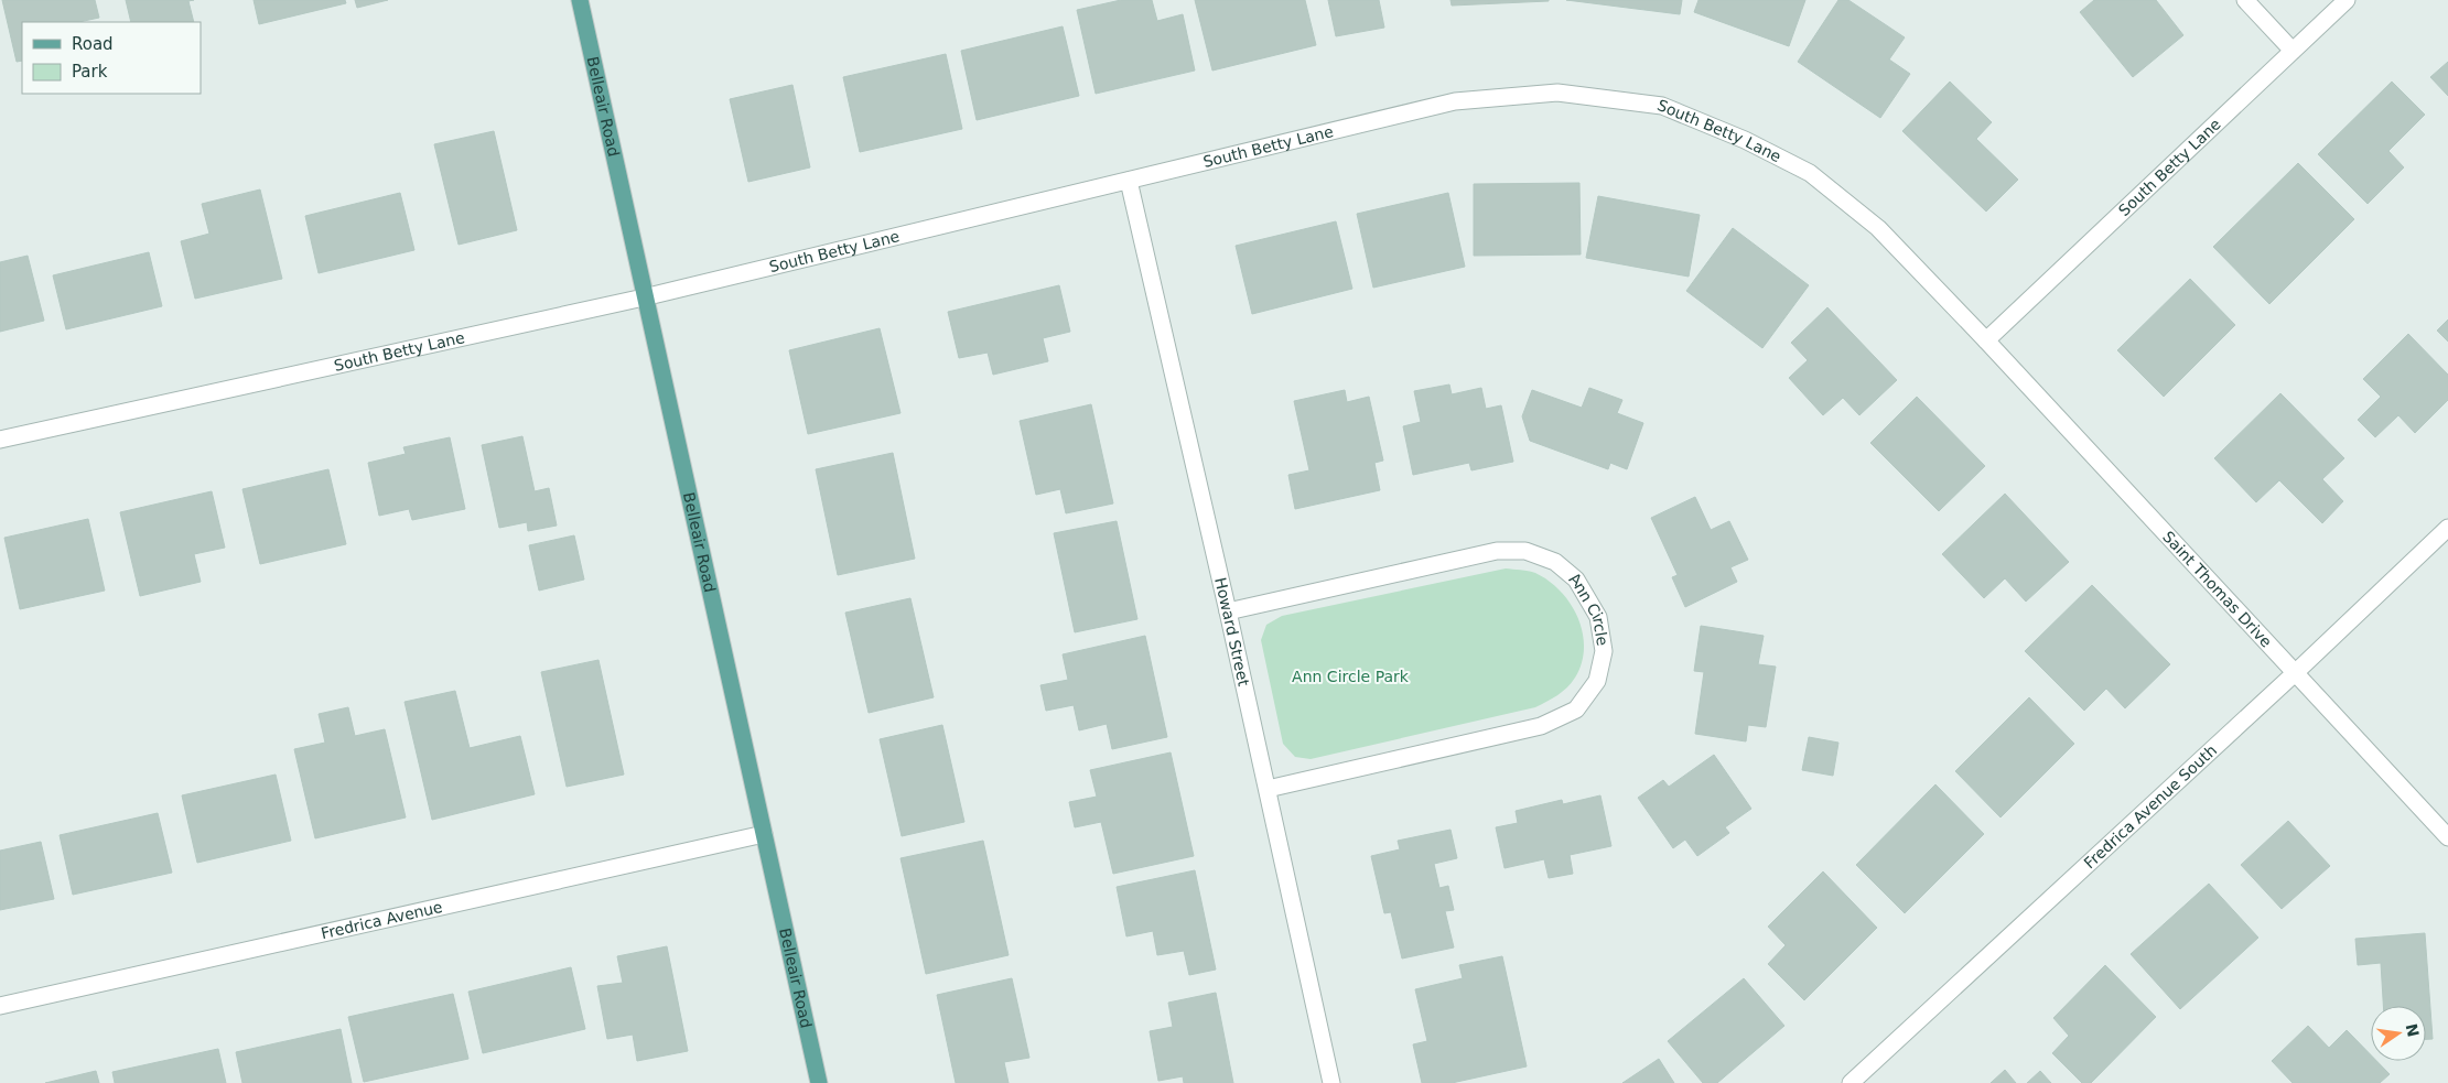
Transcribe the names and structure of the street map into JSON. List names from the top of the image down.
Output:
{
  "streets": {
    "main road": ["Belleair Road"],
    "street": [
      "South Betty Lane",
      "Saint Thomas Drive",
      "Ann Circle",
      "Howard Street",
      "Fredrica Avenue South",
      "Fredrica Avenue"
    ]
  },
  "crossings": [
    ["Belleair Road", "South Betty Lane"],
    ["Belleair Road", "Fredrica Avenue"],
    ["South Betty Lane", "Saint Thomas Drive"],
    ["South Betty Lane", "Howard Street"],
    ["Saint Thomas Drive", "Fredrica Avenue South"],
    ["Ann Circle", "Howard Street"]
  ],
  "parks": ["Ann Circle Park"],
  "legend": ["Road", "Park"],
  "north": "right"
}
